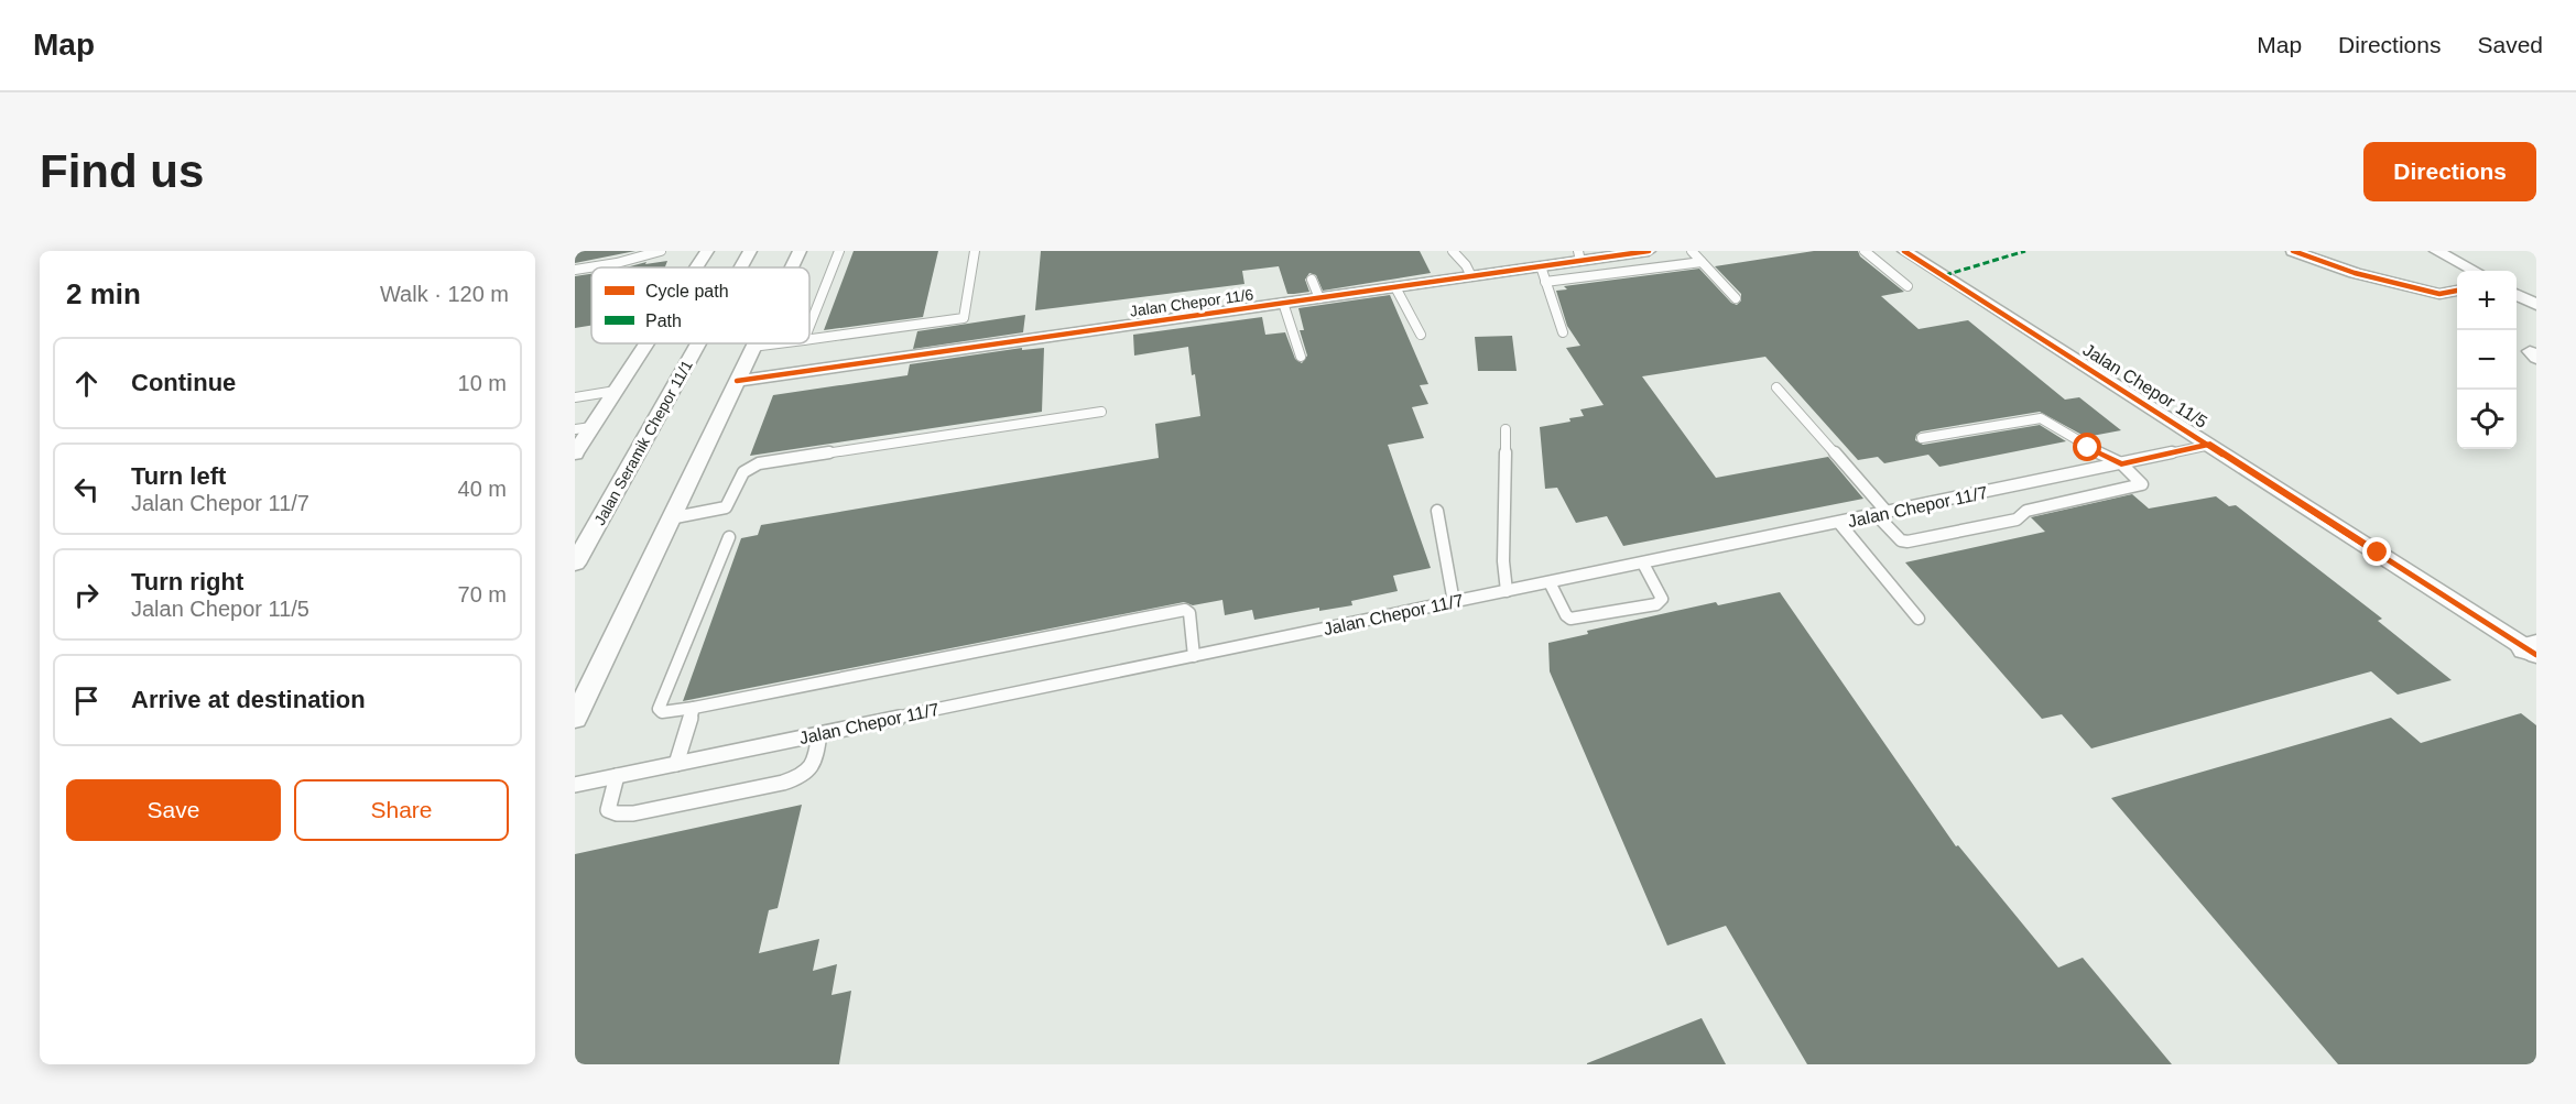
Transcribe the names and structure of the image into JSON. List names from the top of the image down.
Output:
{
  "streets": {
    "street": ["Jalan Chepor 11/6", "Jalan Chepor 11/5", "Jalan Seramik Chepor 11/1"],
    "lane": ["Jalan Chepor 11/7"]
  },
  "crossings": [
    ["Jalan Chepor 11/5", "Jalan Chepor 11/7"]
  ],
  "legend": ["Cycle path", "Path"],
  "page": {
    "header": "Map",
    "nav": ["Map", "Directions", "Saved"],
    "buttons": [
      "Directions",
      ["Save", "Share"]
    ],
    "title": "Find us",
    "heading": ["2 min", "Walk · 120 m"],
    "map_buttons": ["+", "−"],
    "list": [
      ["Continue", "10 m"],
      ["Turn left", "Jalan Chepor 11/7", "40 m"],
      ["Turn right", "Jalan Chepor 11/5", "70 m"],
      "Arrive at destination"
    ]
  }
}
